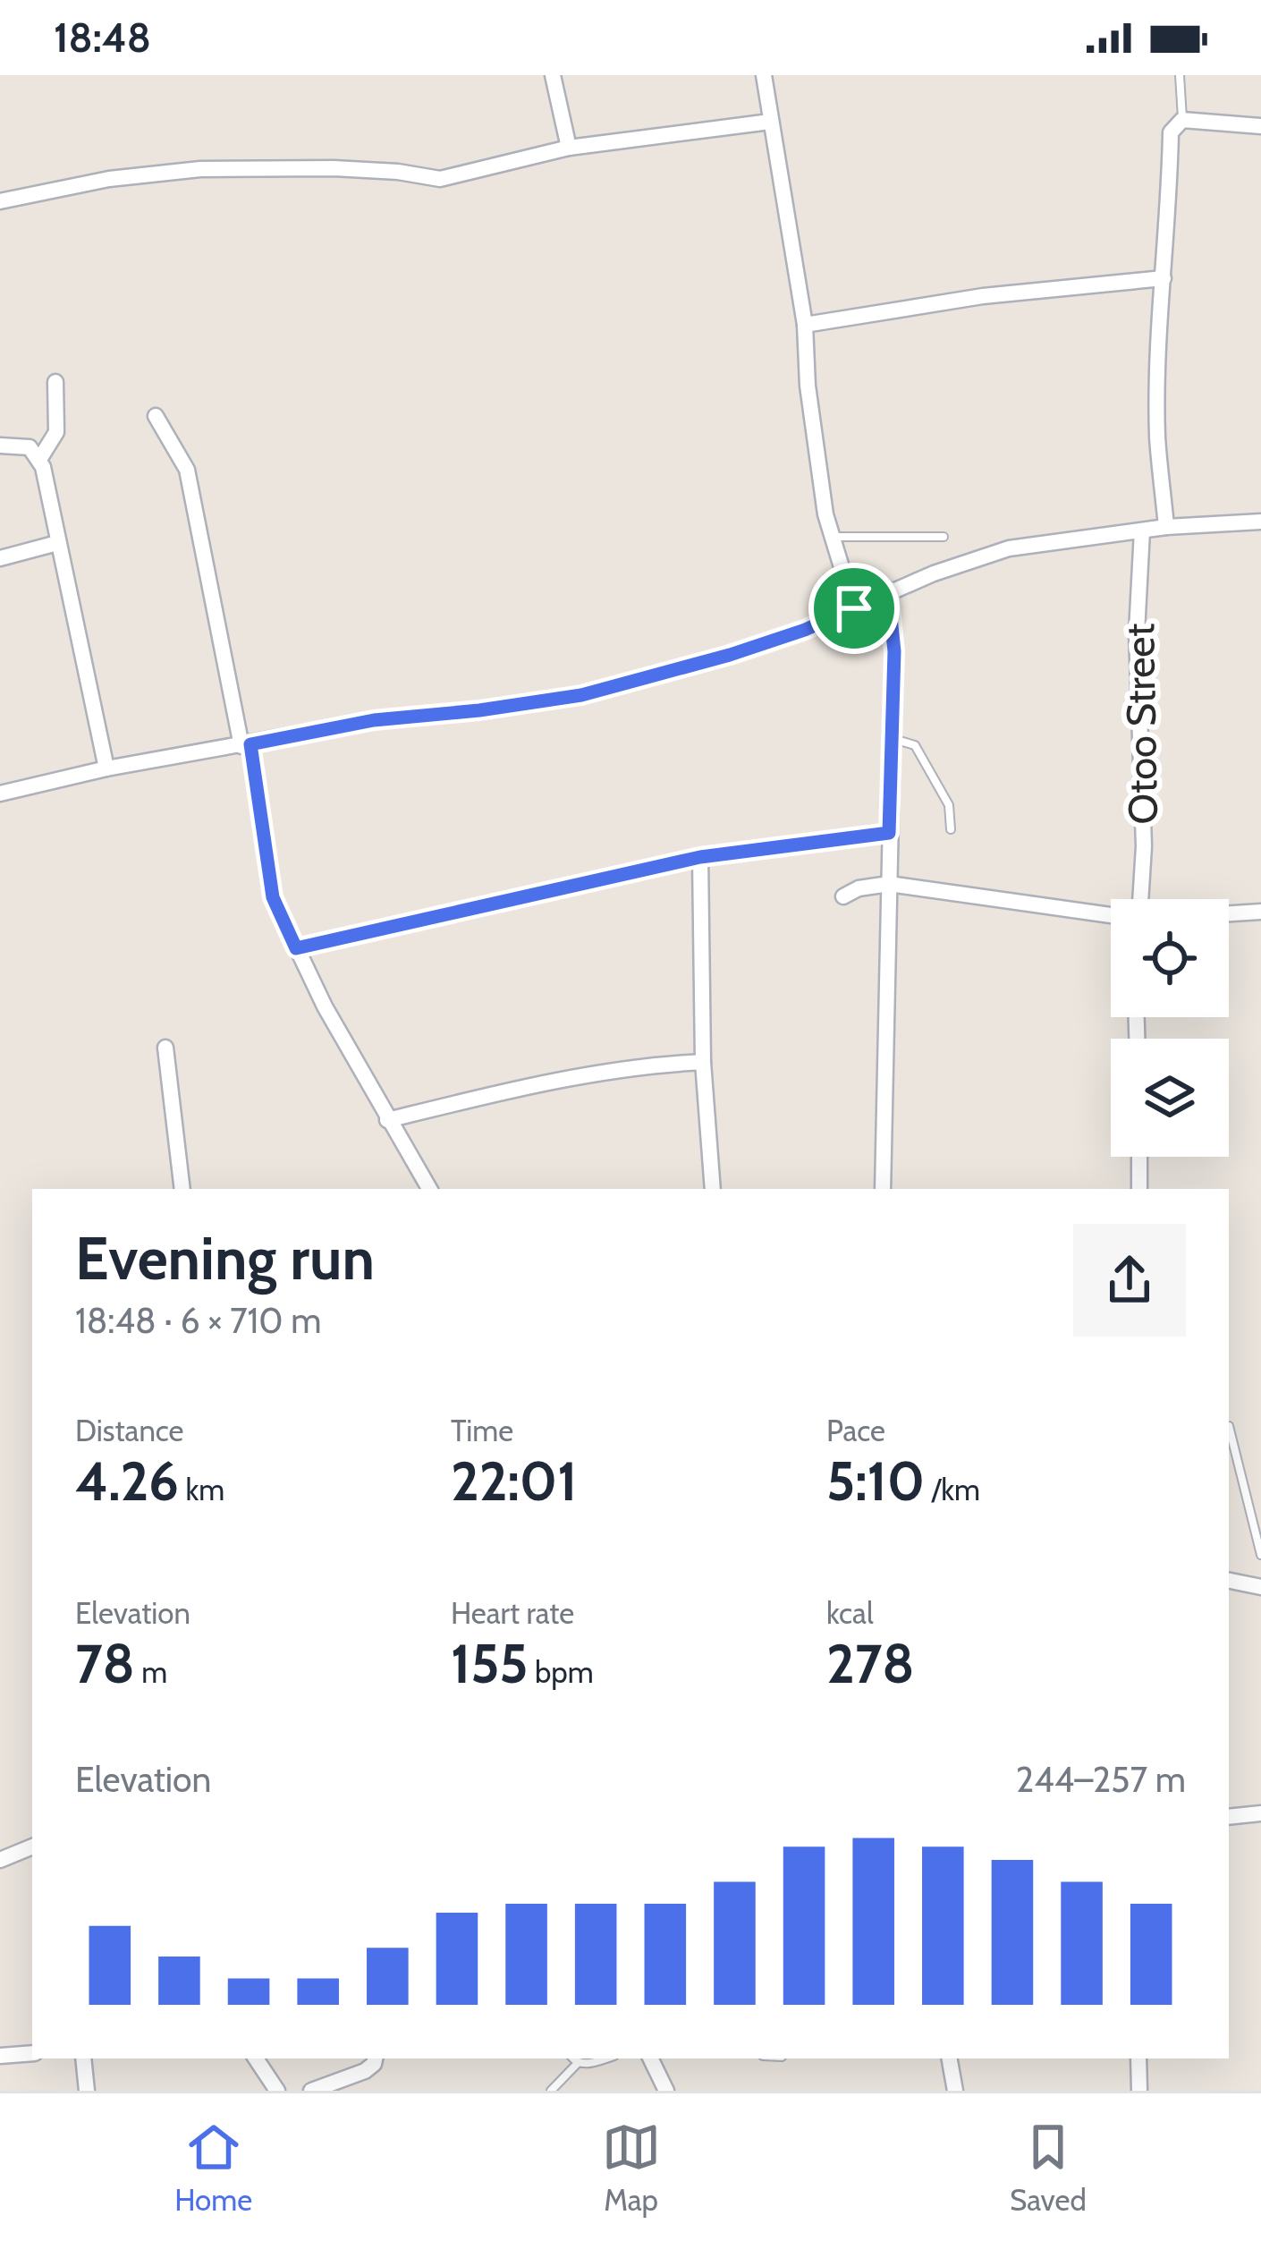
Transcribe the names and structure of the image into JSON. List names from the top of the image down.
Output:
{
  "streets": {
    "street": ["Otoo Street"]
  },
  "page": {
    "status": "18:48",
    "heading": ["Evening run", "18:48 · 6 × 710 m"],
    "stats": [
      ["Distance", "4.26 km"],
      ["Time", "22:01"],
      ["Pace", "5:10 /km"],
      ["Elevation", "78 m"],
      ["Heart rate", "155 bpm"],
      ["kcal", "278"]
    ],
    "chart": ["Elevation", "244–257 m"],
    "tabs": ["Home", "Map", "Saved"]
  }
}
